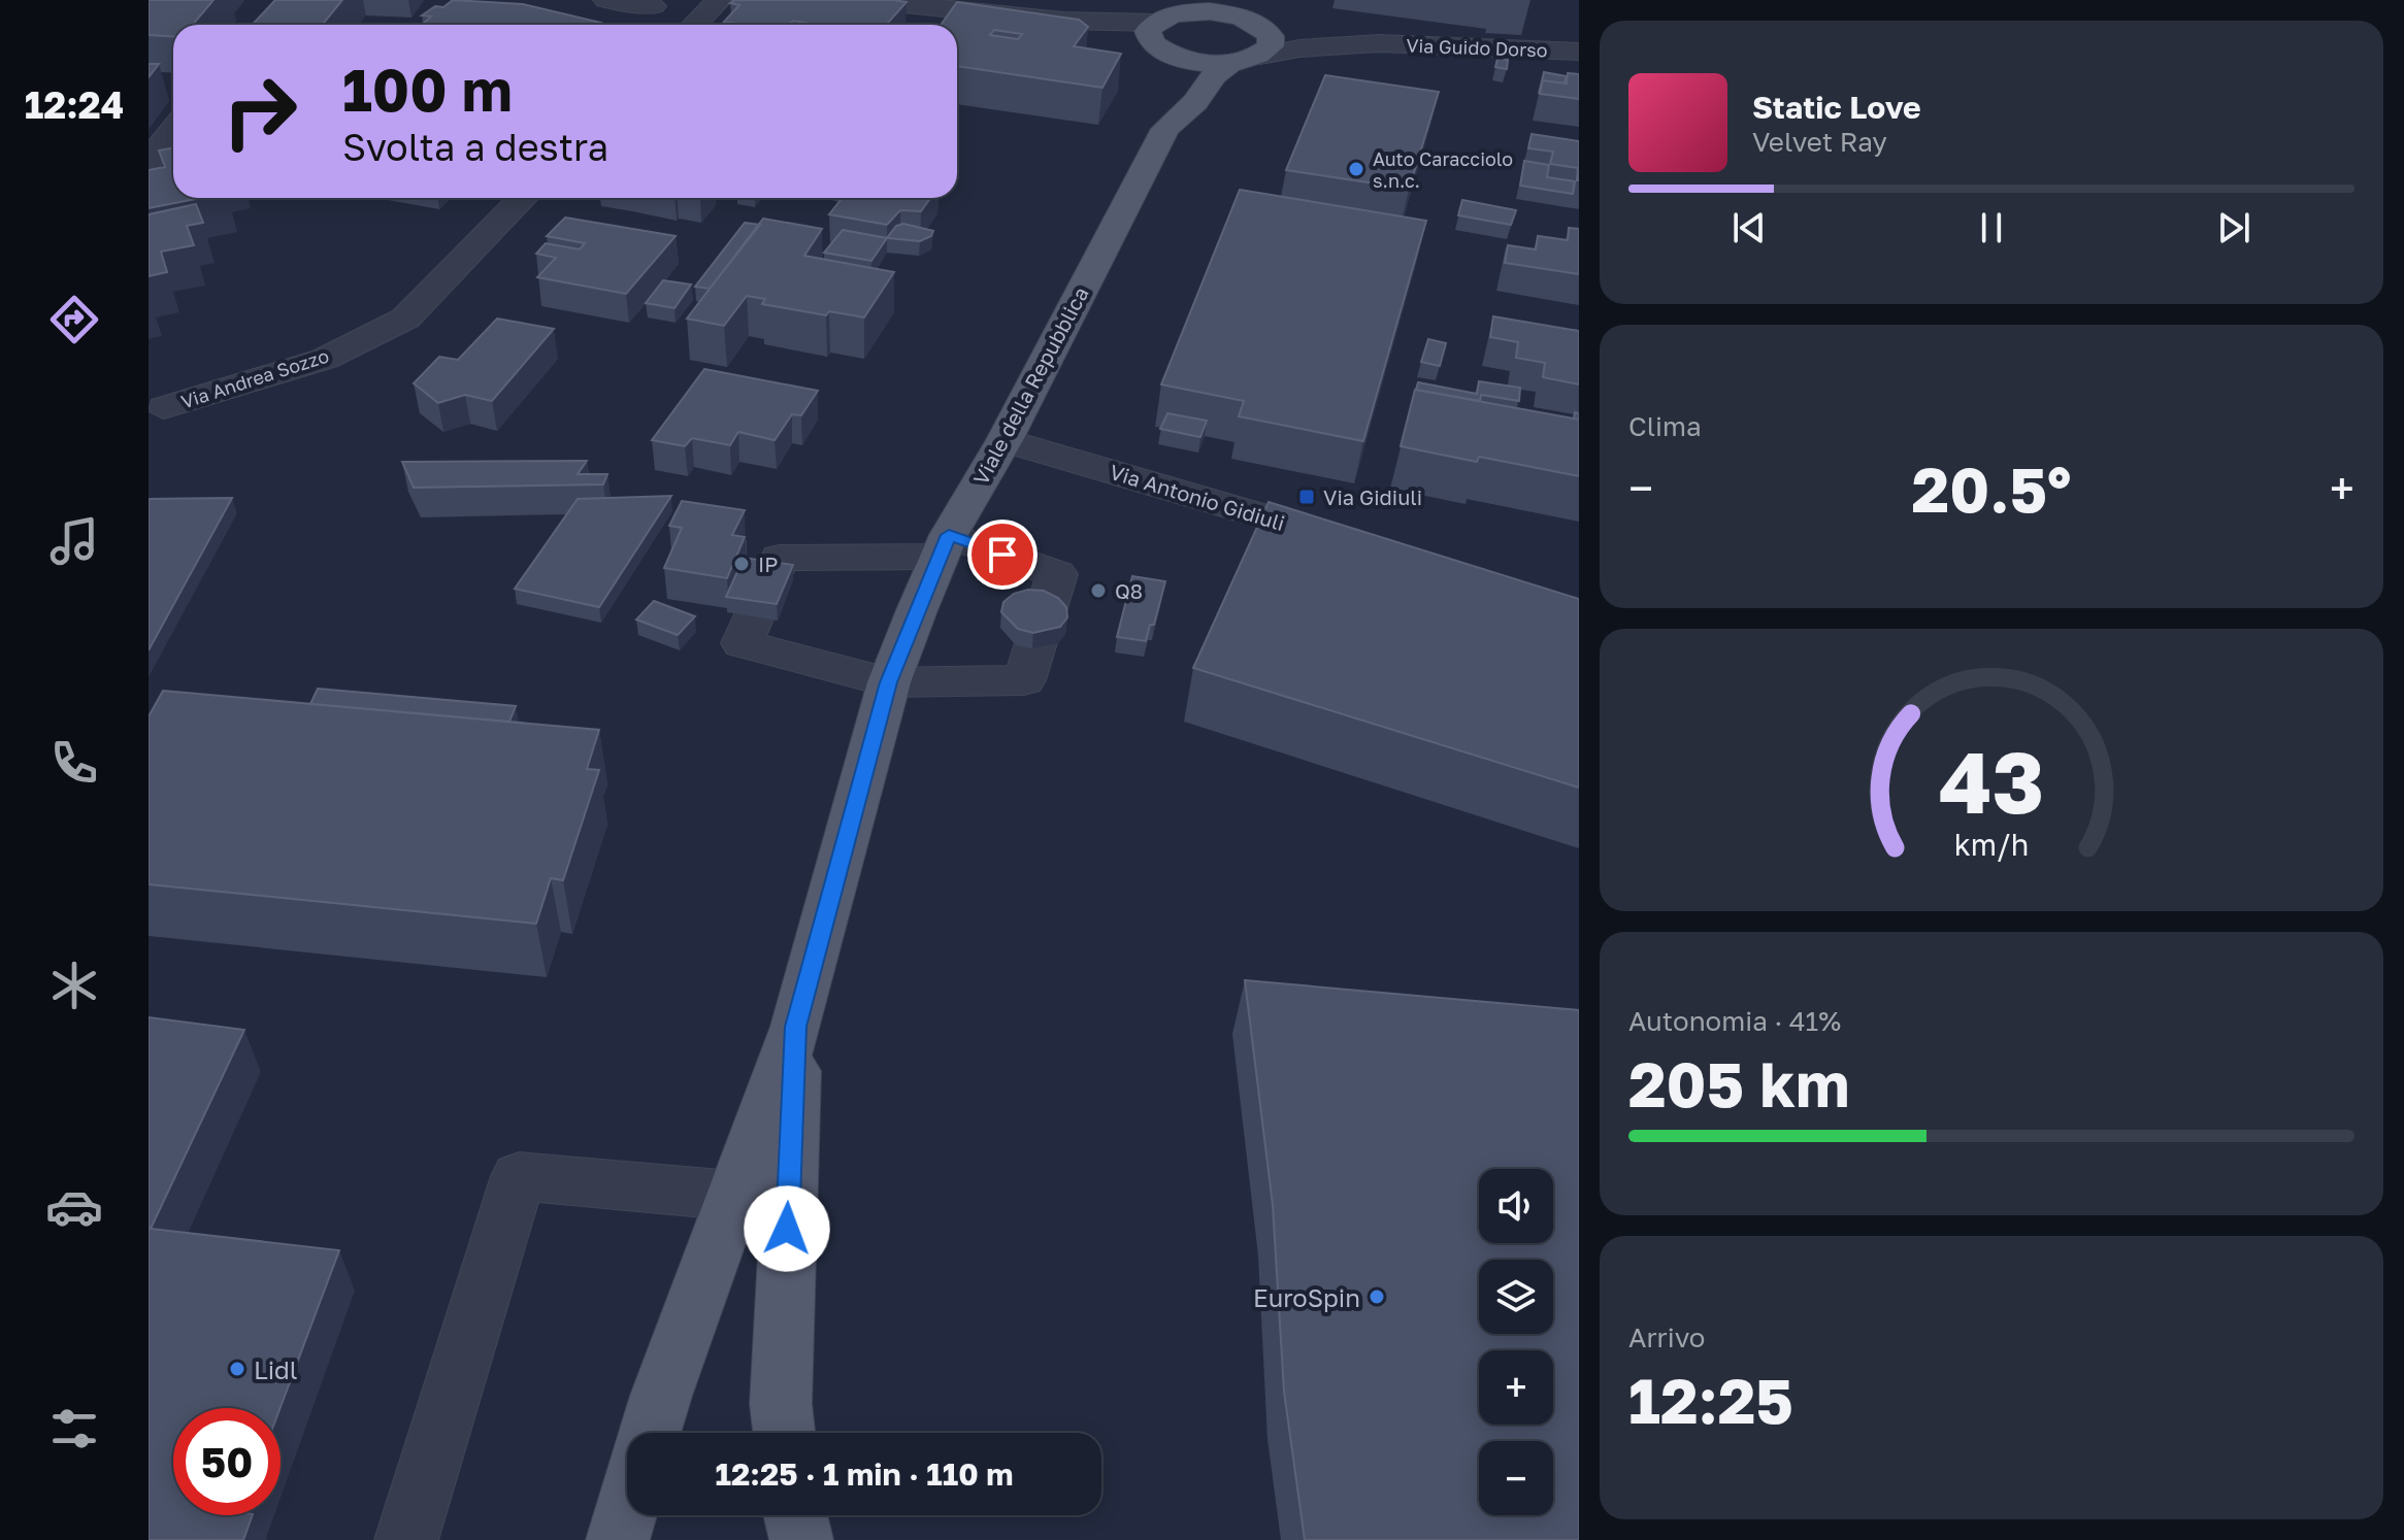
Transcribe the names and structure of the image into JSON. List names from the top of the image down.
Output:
{
  "streets": {
    "main road": ["Viale della Repubblica"],
    "street": ["Via Guido Dorso", "Via Andrea Sozzo", "Via Antonio Gidiuli"]
  },
  "crossings": [
    ["Viale della Repubblica", "Via Antonio Gidiuli"]
  ],
  "places": {
    "other": [
      "Auto Caracciolo s.n.c.",
      "IP",
      "Q8",
      "EuroSpin",
      "Lidl"
    ],
    "transit": ["Via Gidiuli"]
  },
  "page": {
    "tabs": "12:24",
    "turn": ["100 m", "Svolta a destra"],
    "song": ["Static Love", "Velvet Ray"],
    "tile": [
      "Clima",
      ["Autonomia · 41%", "205 km"],
      ["Arrivo", "12:25"]
    ],
    "heat": ["−", "20.5°", "+"],
    "map_buttons": ["+", "−"],
    "limit": "50",
    "trip": "12:25 · 1 min · 110 m",
    "gauge": ["43", "km/h"]
  }
}
